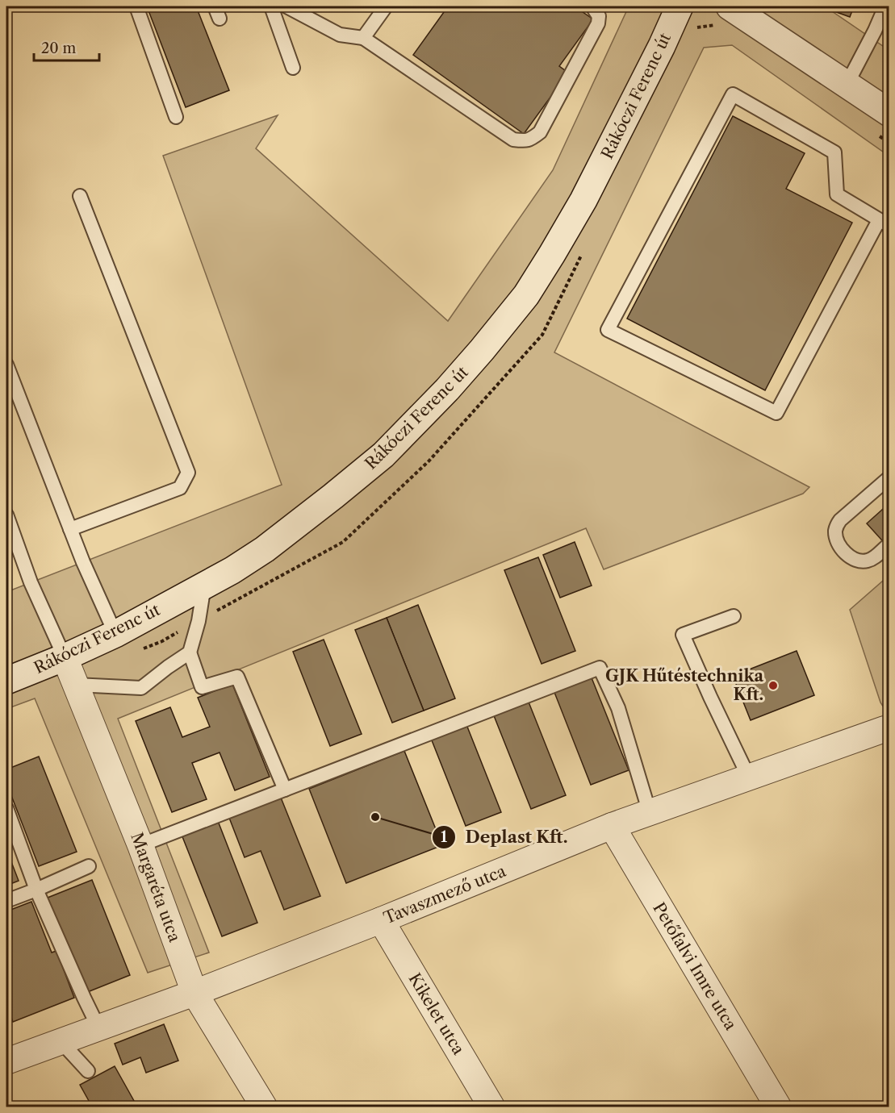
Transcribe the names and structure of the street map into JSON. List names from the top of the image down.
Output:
{
  "streets": {
    "main road": ["Rákóczi Ferenc út"],
    "street": [
      "Margaréta utca",
      "Tavaszmező utca",
      "Petőfalvi Imre utca",
      "Kikelet utca"
    ]
  },
  "crossings": [
    ["Rákóczi Ferenc út", "Margaréta utca"],
    ["Margaréta utca", "Tavaszmező utca"],
    ["Tavaszmező utca", "Petőfalvi Imre utca"],
    ["Tavaszmező utca", "Kikelet utca"]
  ],
  "places": ["GJK Hűtéstechnika Kft.", "Deplast Kft."],
  "scale_bar": "20 m"
}
